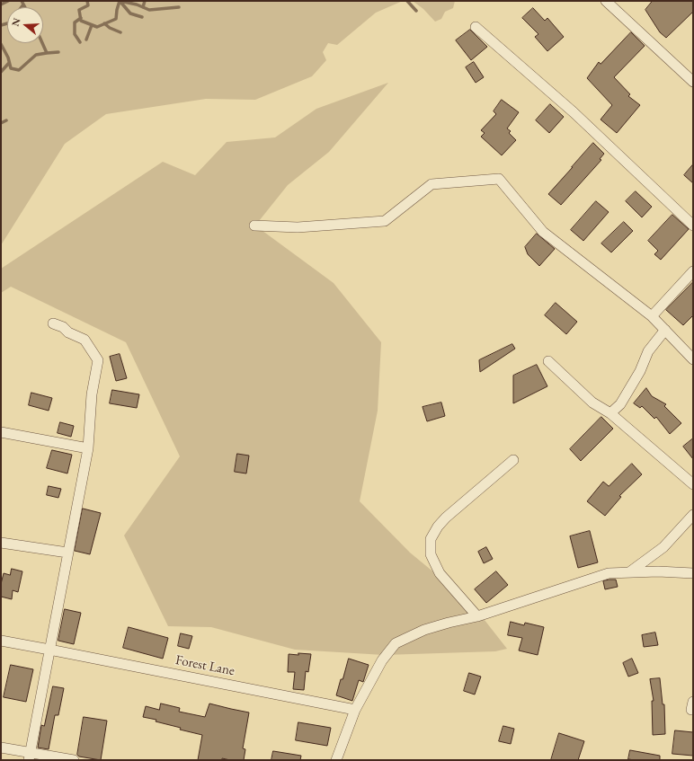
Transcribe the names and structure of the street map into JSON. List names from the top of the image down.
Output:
{
  "streets": {
    "street": ["Forest Lane"]
  },
  "north": "left"
}
